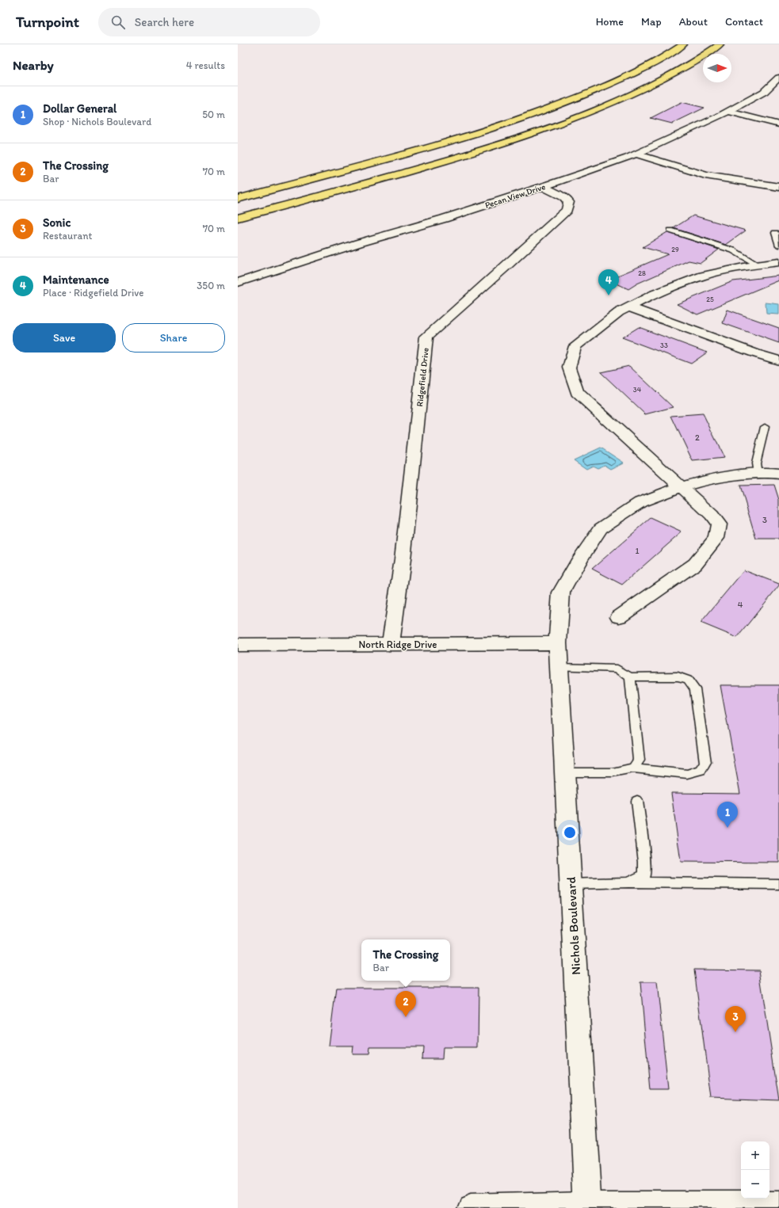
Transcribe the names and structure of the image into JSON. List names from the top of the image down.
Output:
{
  "streets": {
    "street": [
      "Pecan View Drive",
      "Ridgefield Drive",
      "North Ridge Drive",
      "Nichols Boulevard"
    ]
  },
  "crossings": [
    ["Pecan View Drive", "Ridgefield Drive"],
    ["Ridgefield Drive", "North Ridge Drive"],
    ["North Ridge Drive", "Nichols Boulevard"]
  ],
  "house_numbers": [
    "29",
    "28",
    "25",
    "33",
    "34",
    "2",
    "3",
    "1",
    "4"
  ],
  "north": "right",
  "page": {
    "header": "Turnpoint",
    "search": "Search here",
    "nav": [
      "Home",
      "Map",
      "About",
      "Contact"
    ],
    "heading": ["Nearby", "4 results"],
    "list": [
      {
        "mark": "1",
        "name": "Dollar General",
        "note": "Shop · Nichols Boulevard",
        "value": "50 m"
      },
      {
        "mark": "2",
        "name": "The Crossing",
        "note": "Bar",
        "value": "70 m"
      },
      {
        "mark": "3",
        "name": "Sonic",
        "note": "Restaurant",
        "value": "70 m"
      },
      {
        "mark": "4",
        "name": "Maintenance",
        "note": "Place · Ridgefield Drive",
        "value": "350 m"
      }
    ],
    "pins": [
      "4",
      "1",
      "2",
      "3"
    ],
    "buttons": ["Save", "Share"],
    "popup": ["The Crossing", "Bar"],
    "map_buttons": ["+", "−"]
  }
}
